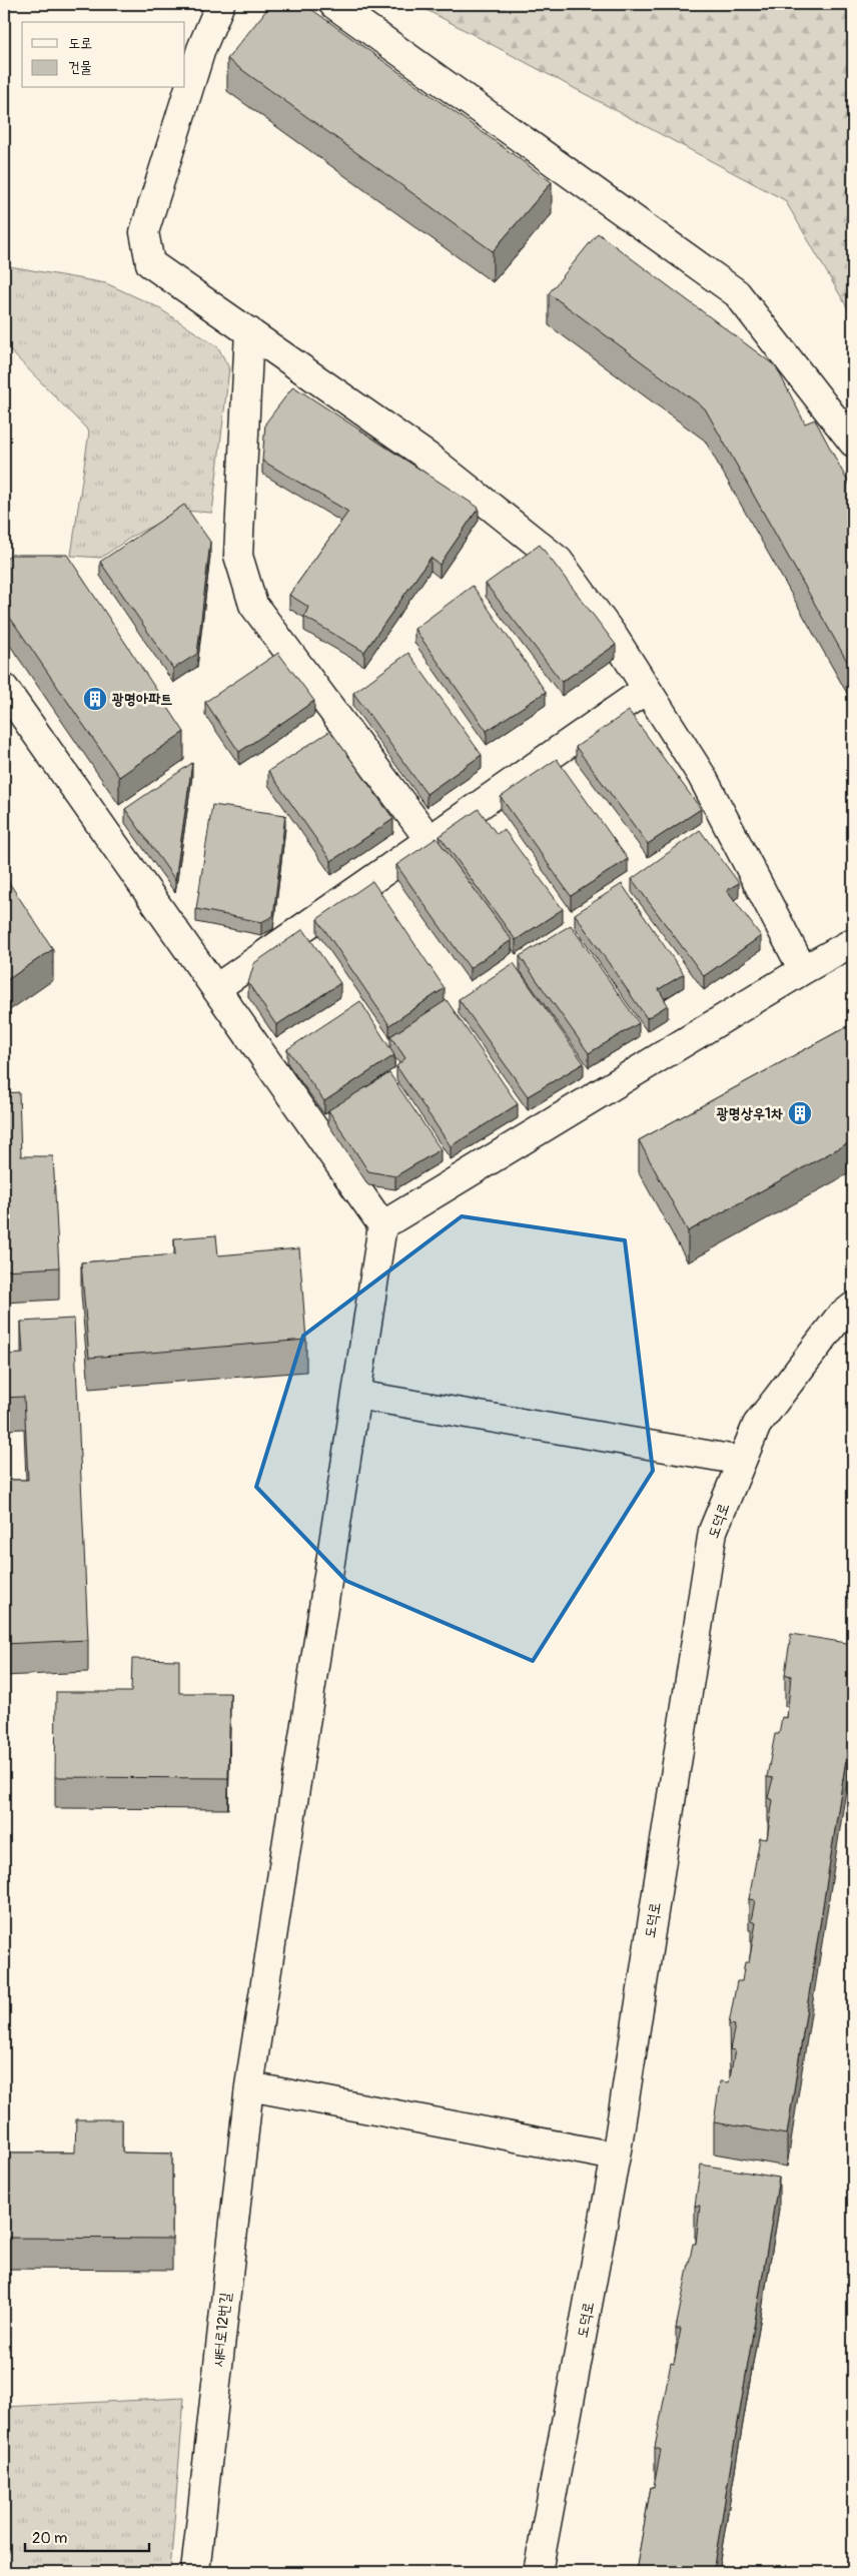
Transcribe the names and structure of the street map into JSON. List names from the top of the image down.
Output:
{
  "streets": {
    "street": ["도덕로", "새터로12번길"]
  },
  "places": {
    "building": ["광명아파트", "광명상우1차"]
  },
  "legend": ["도로", "건물"],
  "scale_bar": "20 m"
}
